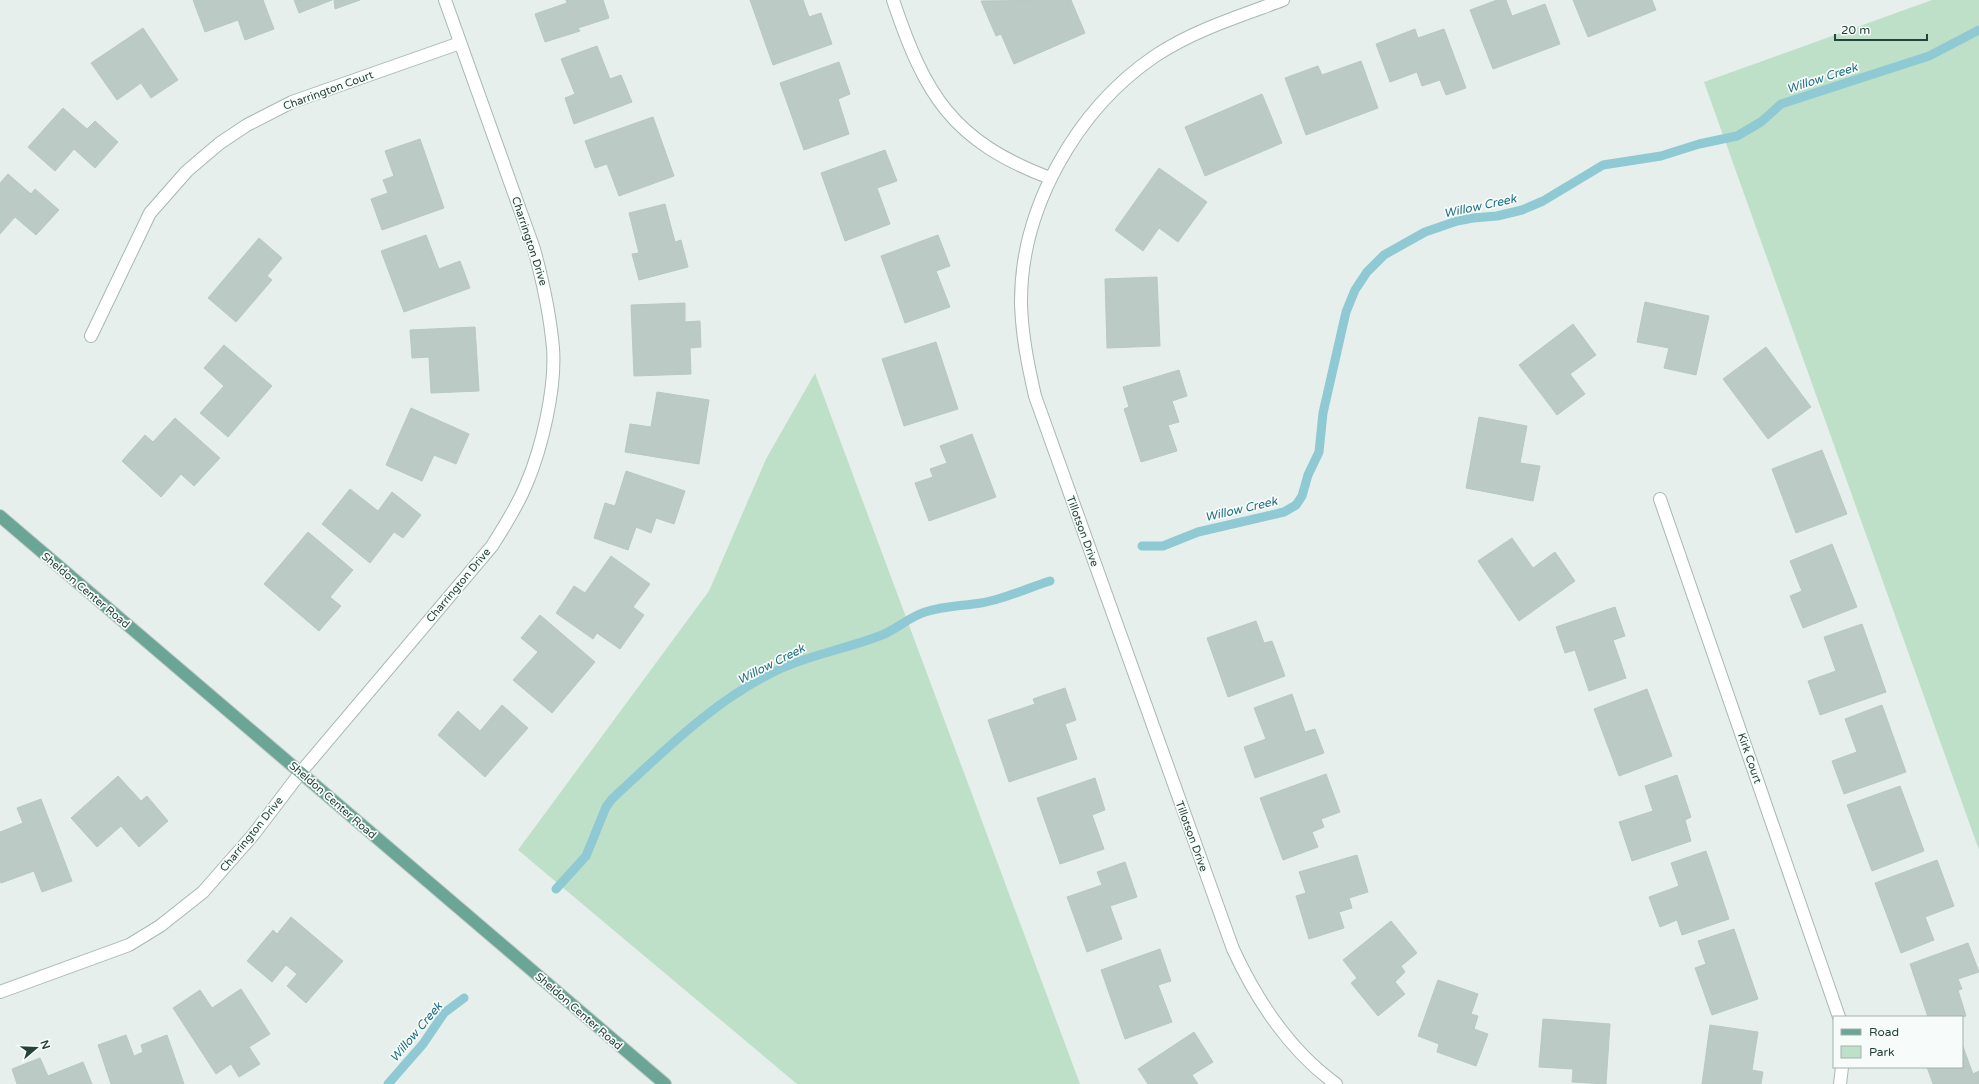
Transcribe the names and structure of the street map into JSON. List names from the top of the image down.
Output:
{
  "streets": {
    "main road": ["Sheldon Center Road"],
    "street": [
      "Charrington Court",
      "Charrington Drive",
      "Tillotson Drive",
      "Kirk Court"
    ]
  },
  "crossings": [
    ["Charrington Court", "Charrington Drive"],
    ["Charrington Drive", "Sheldon Center Road"]
  ],
  "water": ["Willow Creek"],
  "legend": ["Road", "Park"],
  "scale_bar": "20 m",
  "north": "right"
}
